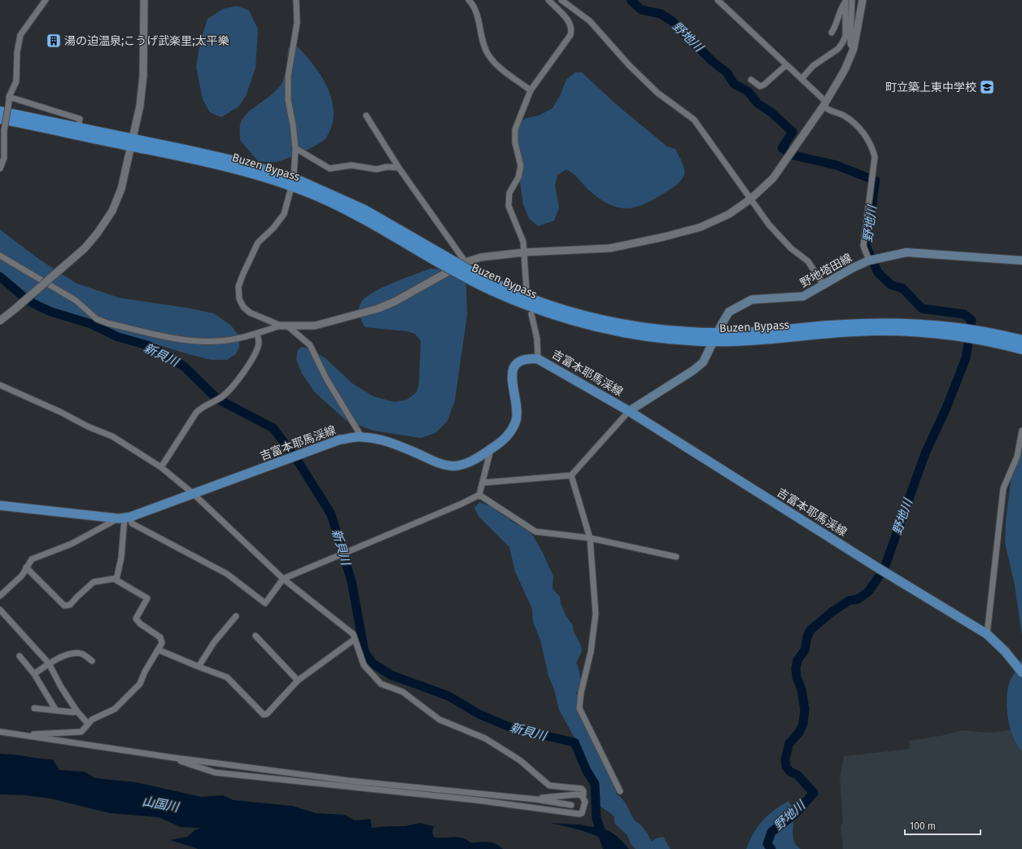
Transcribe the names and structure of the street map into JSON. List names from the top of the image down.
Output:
{
  "streets": {
    "highway": ["Buzen Bypass"],
    "main road": ["野地塔田線", "吉富本耶馬渓線"]
  },
  "crossings": [
    ["Buzen Bypass", "野地塔田線"],
    ["野地塔田線", "吉富本耶馬渓線"]
  ],
  "water": ["野地川", "新貝川", "山国川"],
  "places": {
    "building": ["湯の迫温泉;こうげ武楽里;太平樂"],
    "school or university": ["町立築上東中学校"]
  },
  "scale_bar": "100 m"
}
